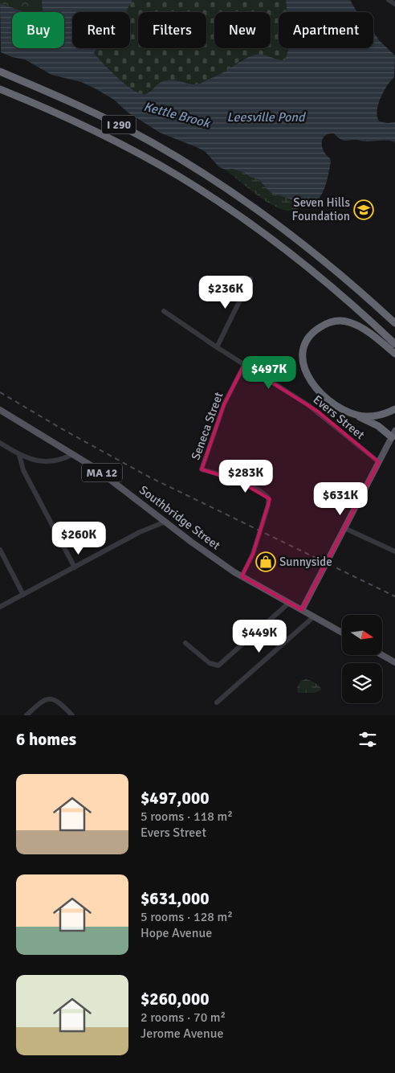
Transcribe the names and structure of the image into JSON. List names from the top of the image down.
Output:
{
  "streets": {
    "highway": ["I 290"],
    "main road": ["MA 12", "Southbridge Street"],
    "street": ["Evers Street", "Seneca Street"]
  },
  "crossings": [
    ["Evers Street", "Seneca Street"],
    ["Seneca Street", "Southbridge Street"]
  ],
  "water": ["Kettle Brook", "Leesville Pond"],
  "places": {
    "school or university": ["Seven Hills Foundation"],
    "shop": ["Sunnyside"]
  },
  "north": "right",
  "page": {
    "chip": [
      "Buy",
      "Rent",
      "Filters",
      "New",
      "Apartment"
    ],
    "price": [
      "$236K",
      "$497K",
      "$283K",
      "$631K",
      "$260K",
      "$449K"
    ],
    "heading": "6 homes",
    "list": [
      {
        "name": "$497,000",
        "note": "5 rooms · 118 m² · Evers Street"
      },
      {
        "name": "$631,000",
        "note": "5 rooms · 128 m² · Hope Avenue"
      },
      {
        "name": "$260,000",
        "note": "2 rooms · 70 m² · Jerome Avenue"
      }
    ]
  }
}
